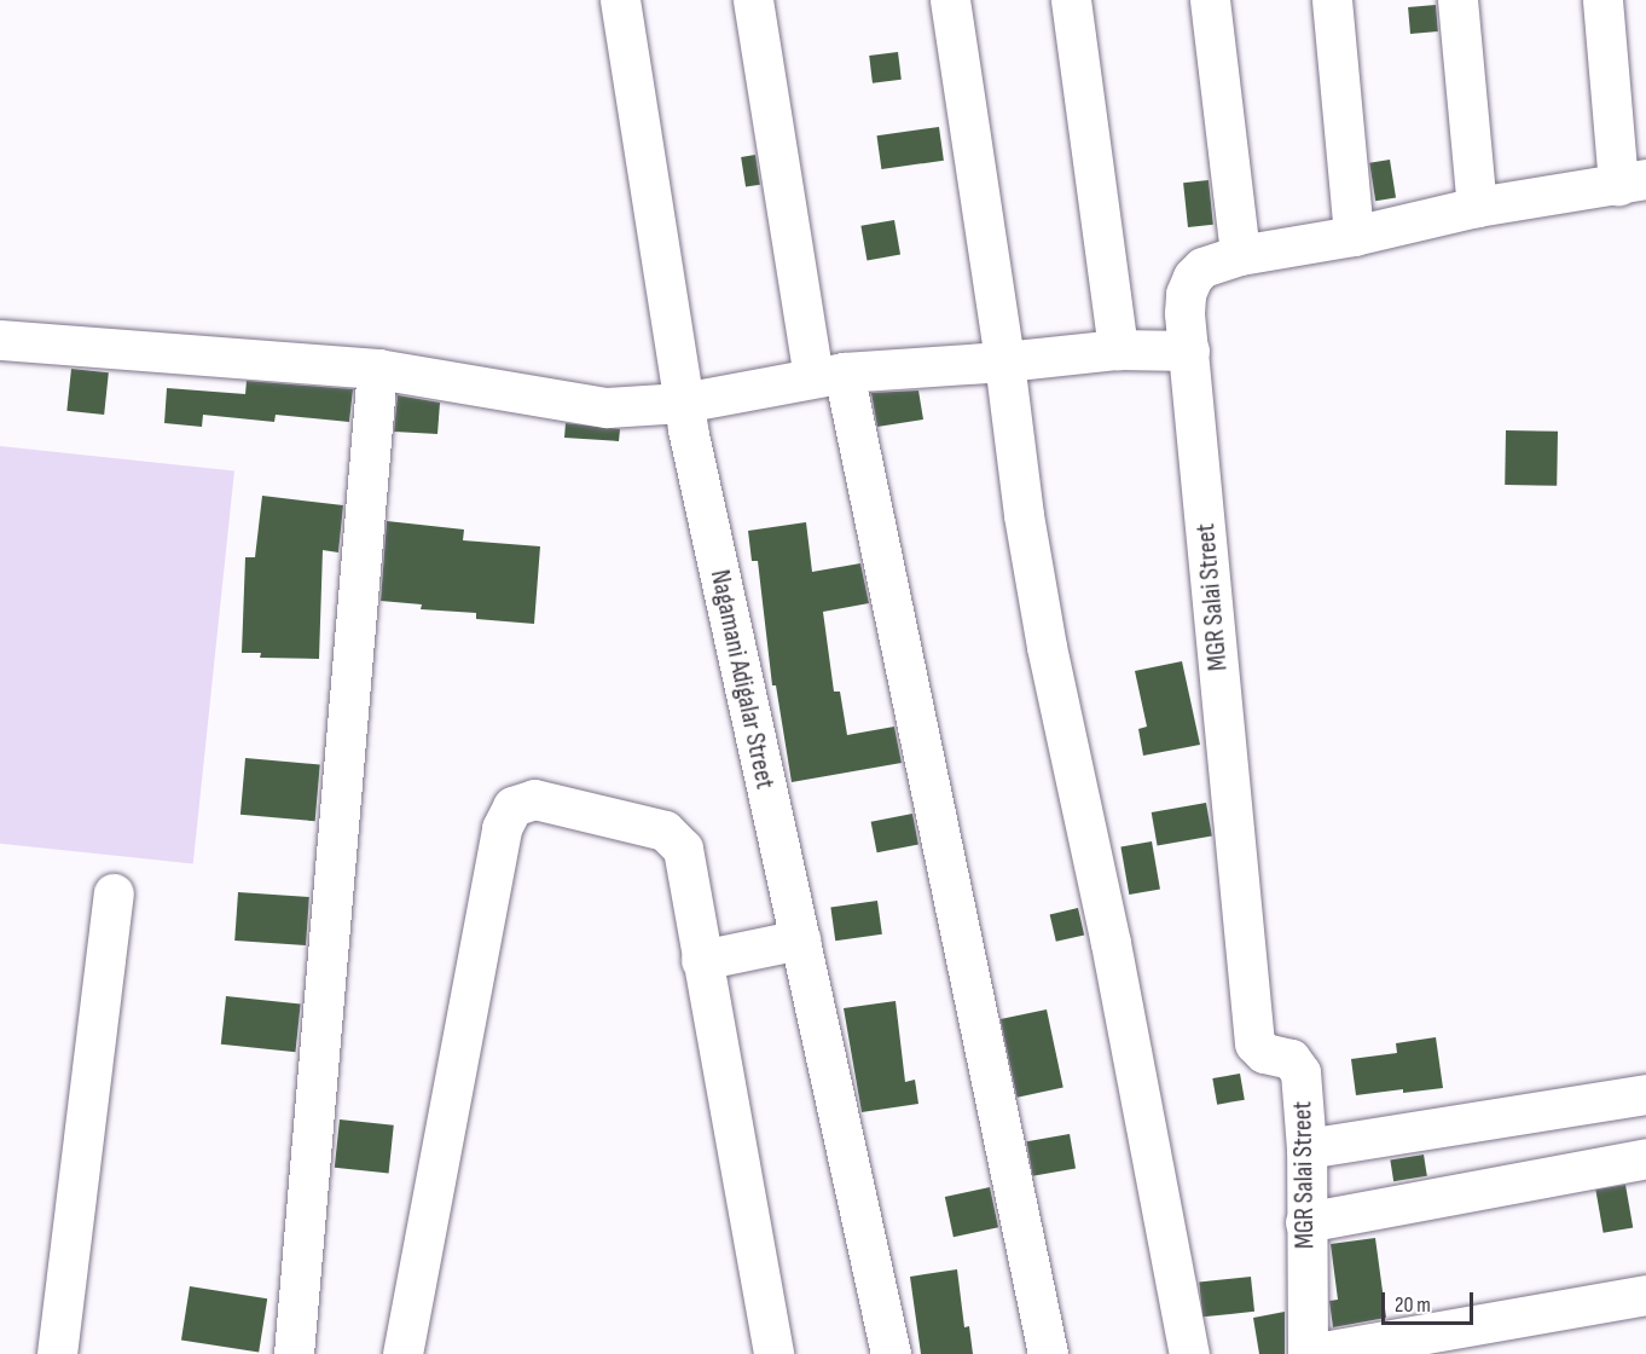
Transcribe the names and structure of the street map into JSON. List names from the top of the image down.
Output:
{
  "streets": {
    "street": ["MGR Salai Street", "Nagamani Adigalar Street"]
  },
  "scale_bar": "20 m"
}
